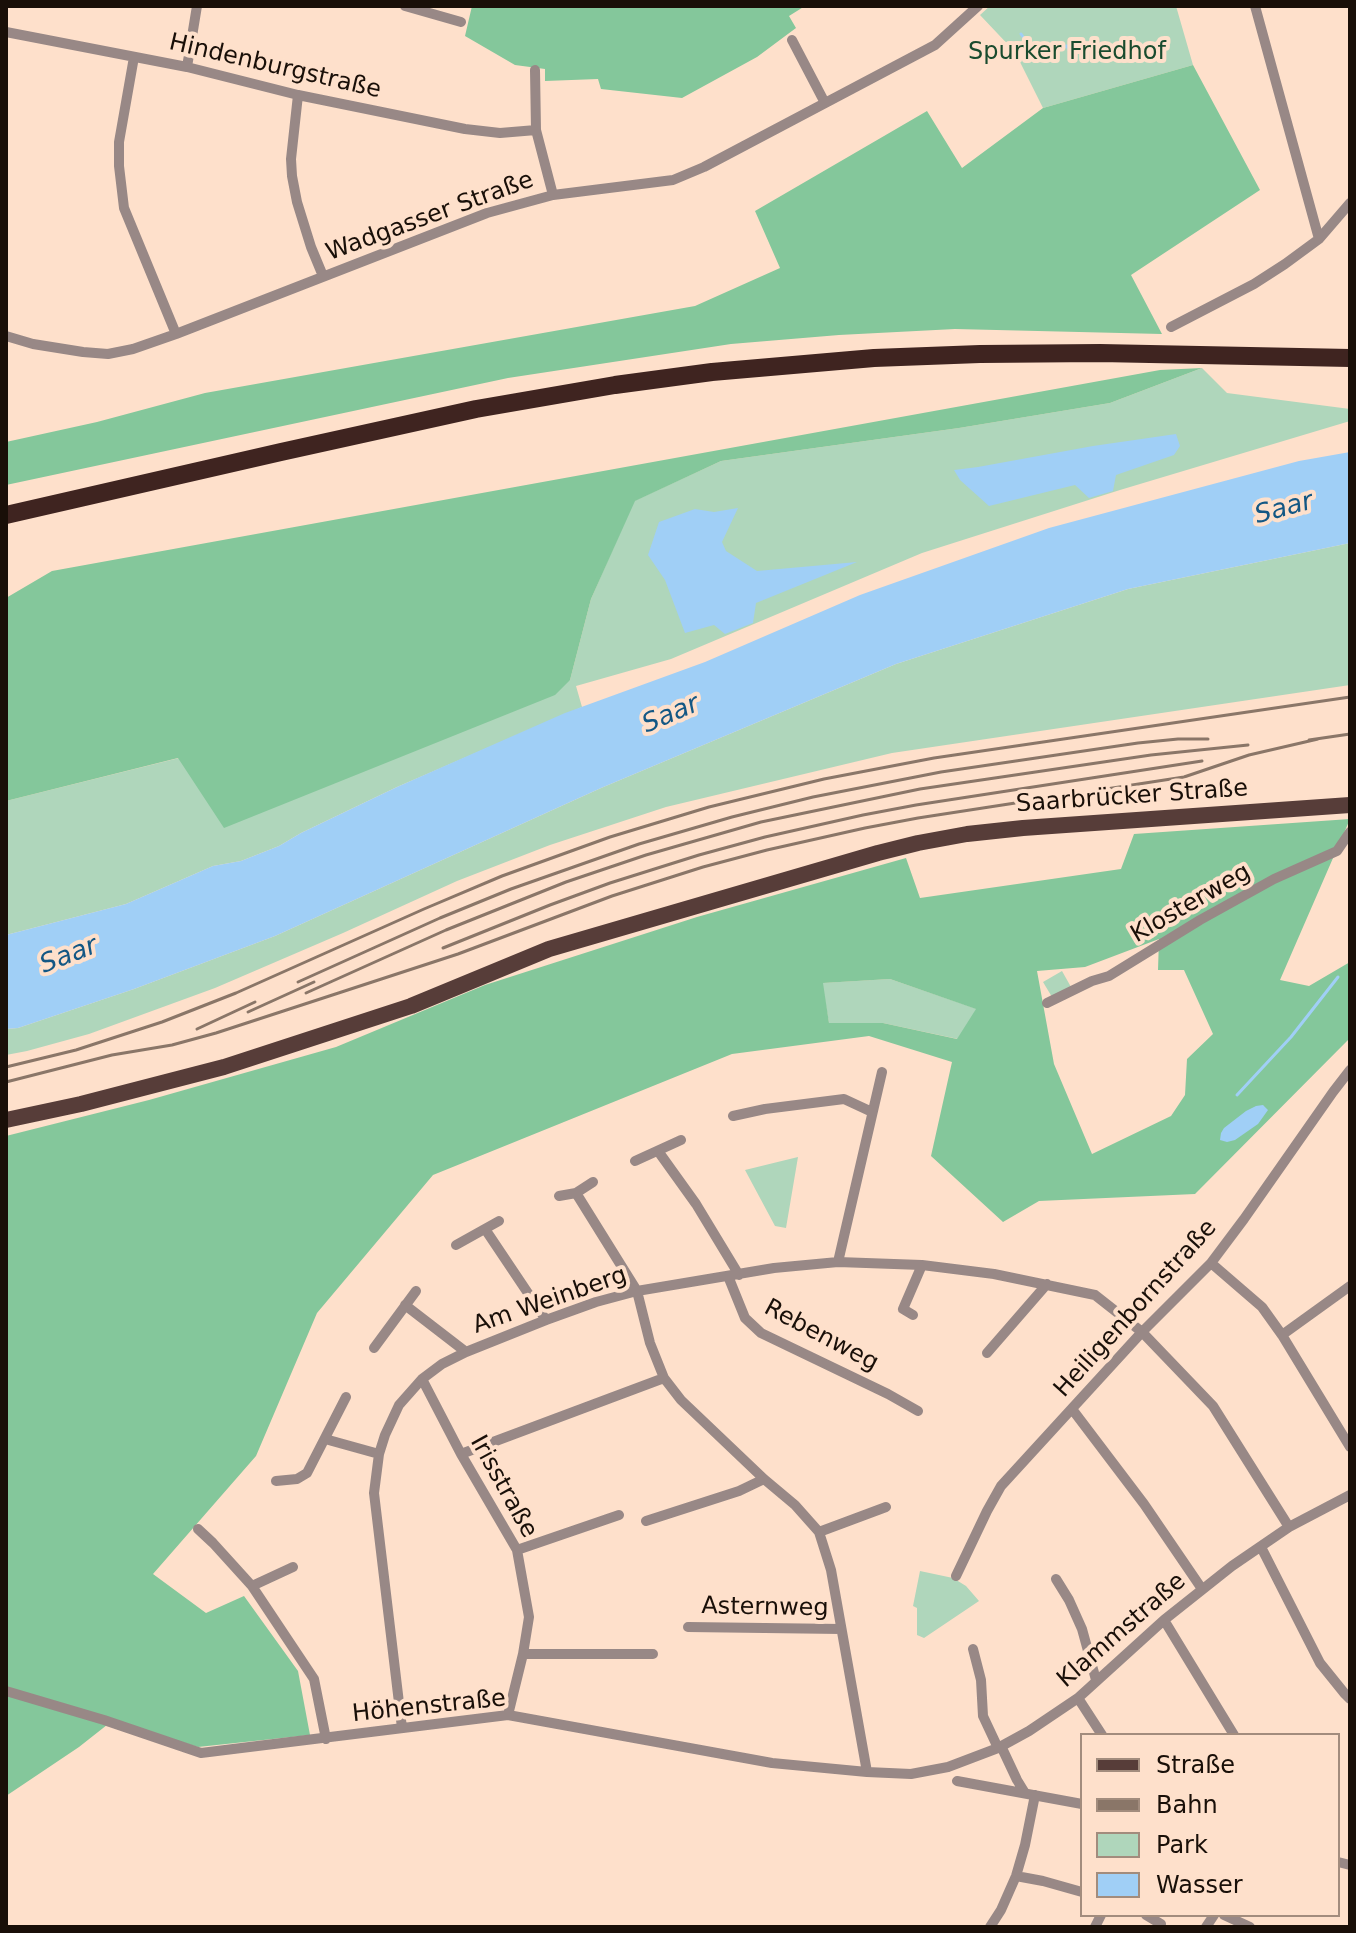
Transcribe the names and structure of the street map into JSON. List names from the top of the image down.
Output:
{
  "streets": {
    "main road": ["Saarbrücker Straße"],
    "street": [
      "Hindenburgstraße",
      "Wadgasser Straße",
      "Klosterweg",
      "Am Weinberg",
      "Heiligenbornstraße",
      "Rebenweg",
      "Irisstraße",
      "Asternweg",
      "Klammstraße",
      "Höhenstraße"
    ]
  },
  "crossings": [
    ["Am Weinberg", "Heiligenbornstraße"],
    ["Am Weinberg", "Rebenweg"],
    ["Am Weinberg", "Irisstraße"],
    ["Am Weinberg", "Klammstraße"],
    ["Am Weinberg", "Höhenstraße"],
    ["Irisstraße", "Höhenstraße"],
    ["Klammstraße", "Höhenstraße"]
  ],
  "water": ["Saar"],
  "parks": ["Spurker Friedhof"],
  "legend": [
    "Straße",
    "Bahn",
    "Park",
    "Wasser"
  ]
}
